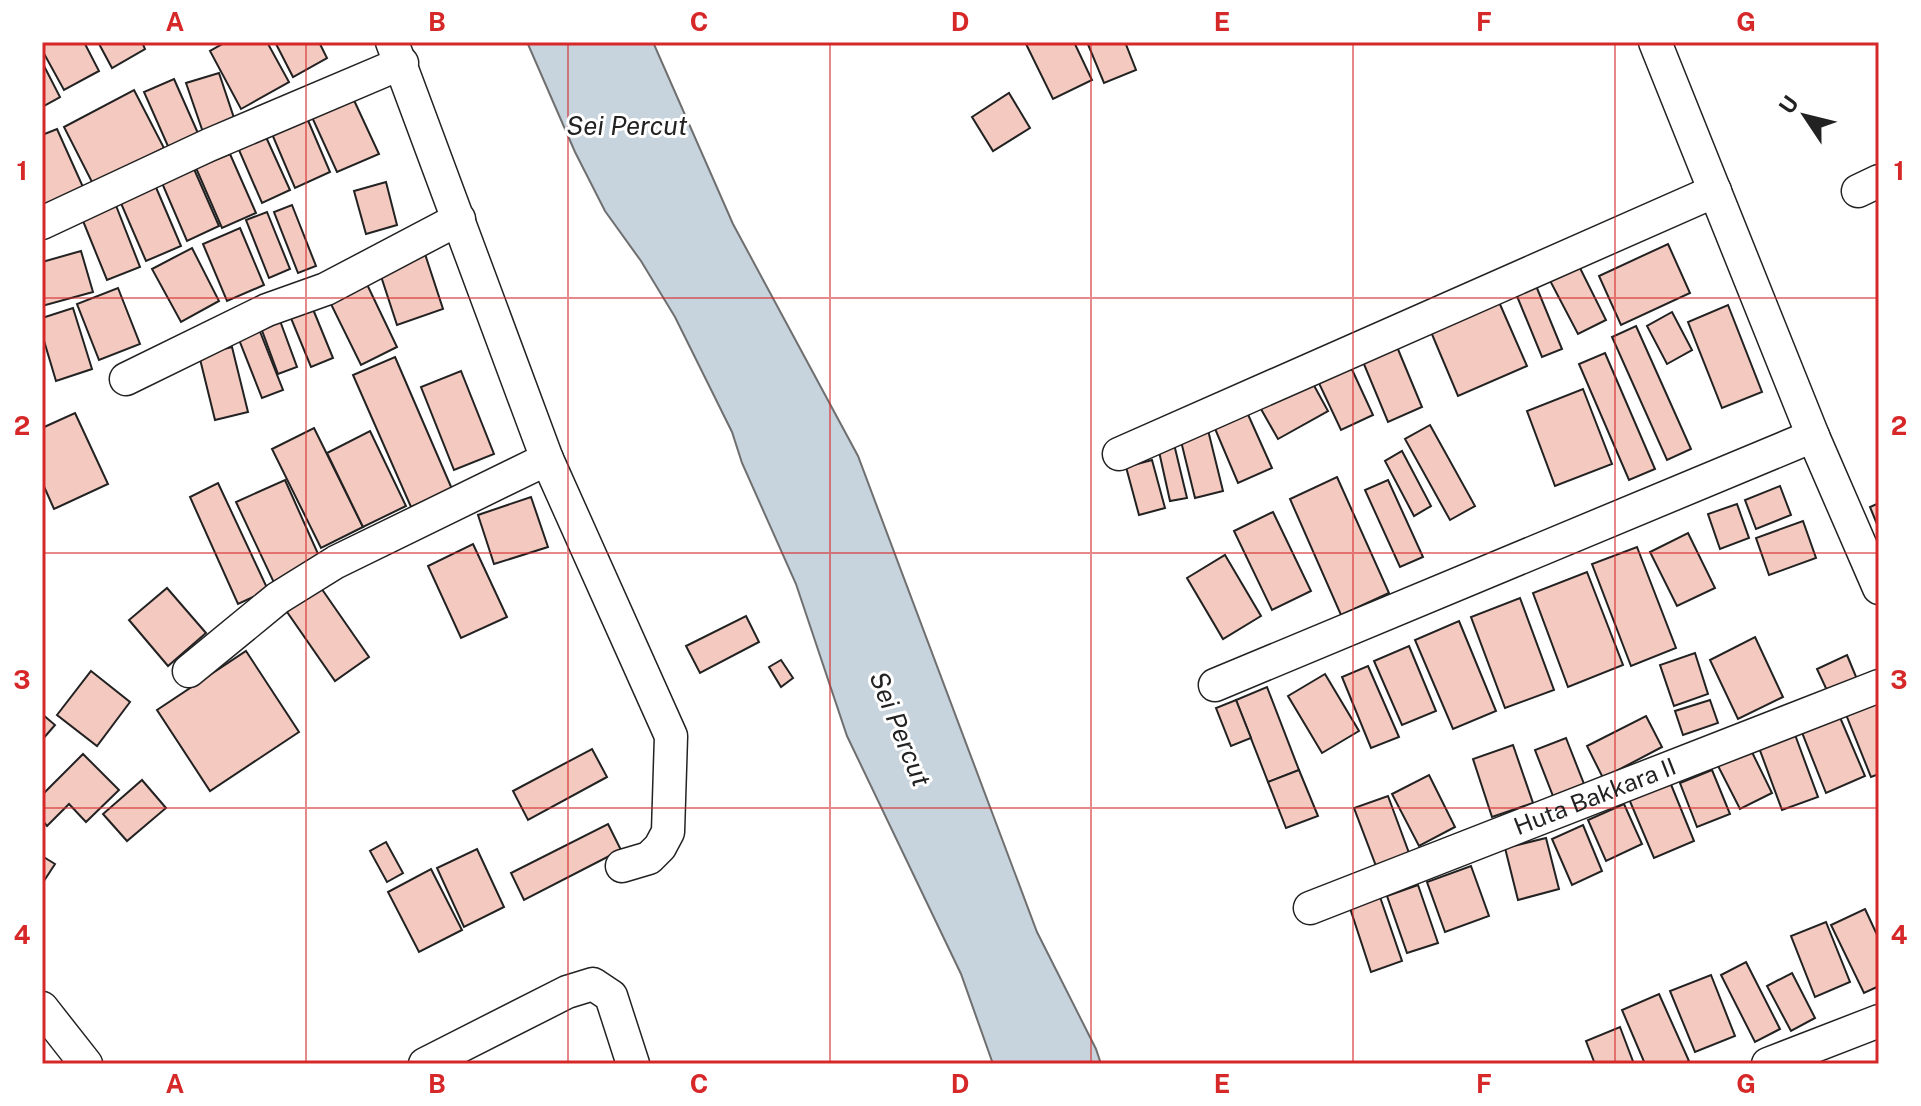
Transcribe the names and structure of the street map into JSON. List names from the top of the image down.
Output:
{
  "streets": {
    "street": ["Huta Bakkara II"]
  },
  "water": ["Sei Percut"],
  "north": "top left",
  "grid": {
    "columns": [
      "A",
      "B",
      "C",
      "D",
      "E",
      "F",
      "G"
    ],
    "rows": [
      "1",
      "2",
      "3",
      "4"
    ]
  }
}
